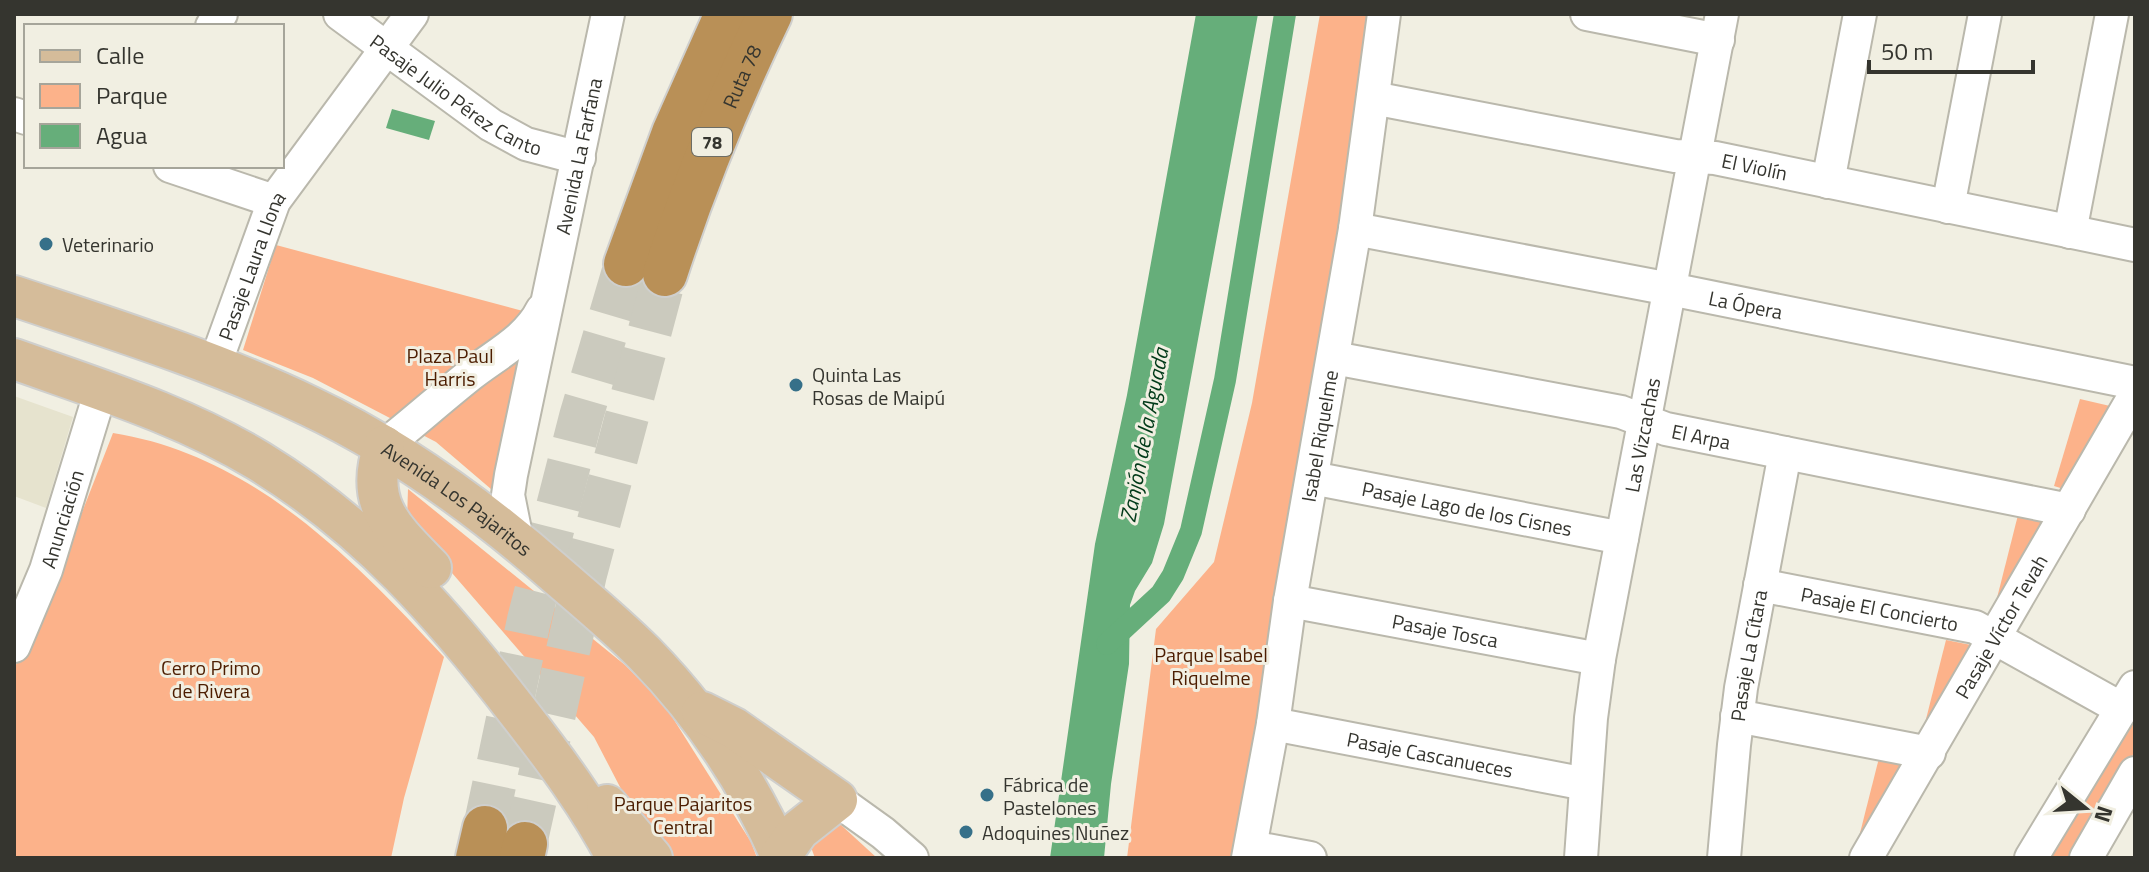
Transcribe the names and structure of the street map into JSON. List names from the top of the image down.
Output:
{
  "streets": {
    "highway": ["Ruta 78", "78"],
    "main road": ["Avenida Los Pajaritos"],
    "street": [
      "Pasaje Julio Pérez Canto",
      "Avenida La Farfana",
      "El Violín",
      "Pasaje Laura Llona",
      "La Ópera",
      "Las Vizcachas",
      "El Arpa",
      "Isabel Riquelme",
      "Pasaje Lago de los Cisnes",
      "Anunciación",
      "Pasaje El Concierto",
      "Pasaje Víctor Tevah",
      "Pasaje Tosca",
      "Pasaje La Cítara",
      "Pasaje Cascanueces"
    ]
  },
  "crossings": [
    ["Pasaje Julio Pérez Canto", "Avenida La Farfana"],
    ["Pasaje Julio Pérez Canto", "Pasaje Laura Llona"],
    ["Avenida La Farfana", "Avenida Los Pajaritos"],
    ["El Violín", "Las Vizcachas"],
    ["El Violín", "Isabel Riquelme"],
    ["Pasaje Laura Llona", "Avenida Los Pajaritos"],
    ["La Ópera", "Las Vizcachas"],
    ["La Ópera", "Isabel Riquelme"],
    ["Las Vizcachas", "El Arpa"],
    ["Las Vizcachas", "Pasaje Lago de los Cisnes"],
    ["Las Vizcachas", "Pasaje Tosca"],
    ["Las Vizcachas", "Pasaje Cascanueces"],
    ["El Arpa", "Isabel Riquelme"],
    ["El Arpa", "Pasaje Víctor Tevah"],
    ["El Arpa", "Pasaje La Cítara"],
    ["Isabel Riquelme", "Pasaje Lago de los Cisnes"],
    ["Isabel Riquelme", "Pasaje Tosca"],
    ["Isabel Riquelme", "Pasaje Cascanueces"],
    ["Pasaje El Concierto", "Pasaje Víctor Tevah"],
    ["Pasaje El Concierto", "Pasaje La Cítara"]
  ],
  "water": ["Zanjón de la Aguada"],
  "parks": [
    "Plaza Paul Harris",
    "Parque Isabel Riquelme",
    "Cerro Primo de Rivera",
    "Parque Pajaritos Central"
  ],
  "places": [
    "Veterinario",
    "Quinta Las Rosas de Maipú",
    "Fábrica de Pastelones",
    "Adoquines Nuñez"
  ],
  "legend": ["Calle", "Parque", "Agua"],
  "scale_bar": "50 m",
  "north": "right"
}
